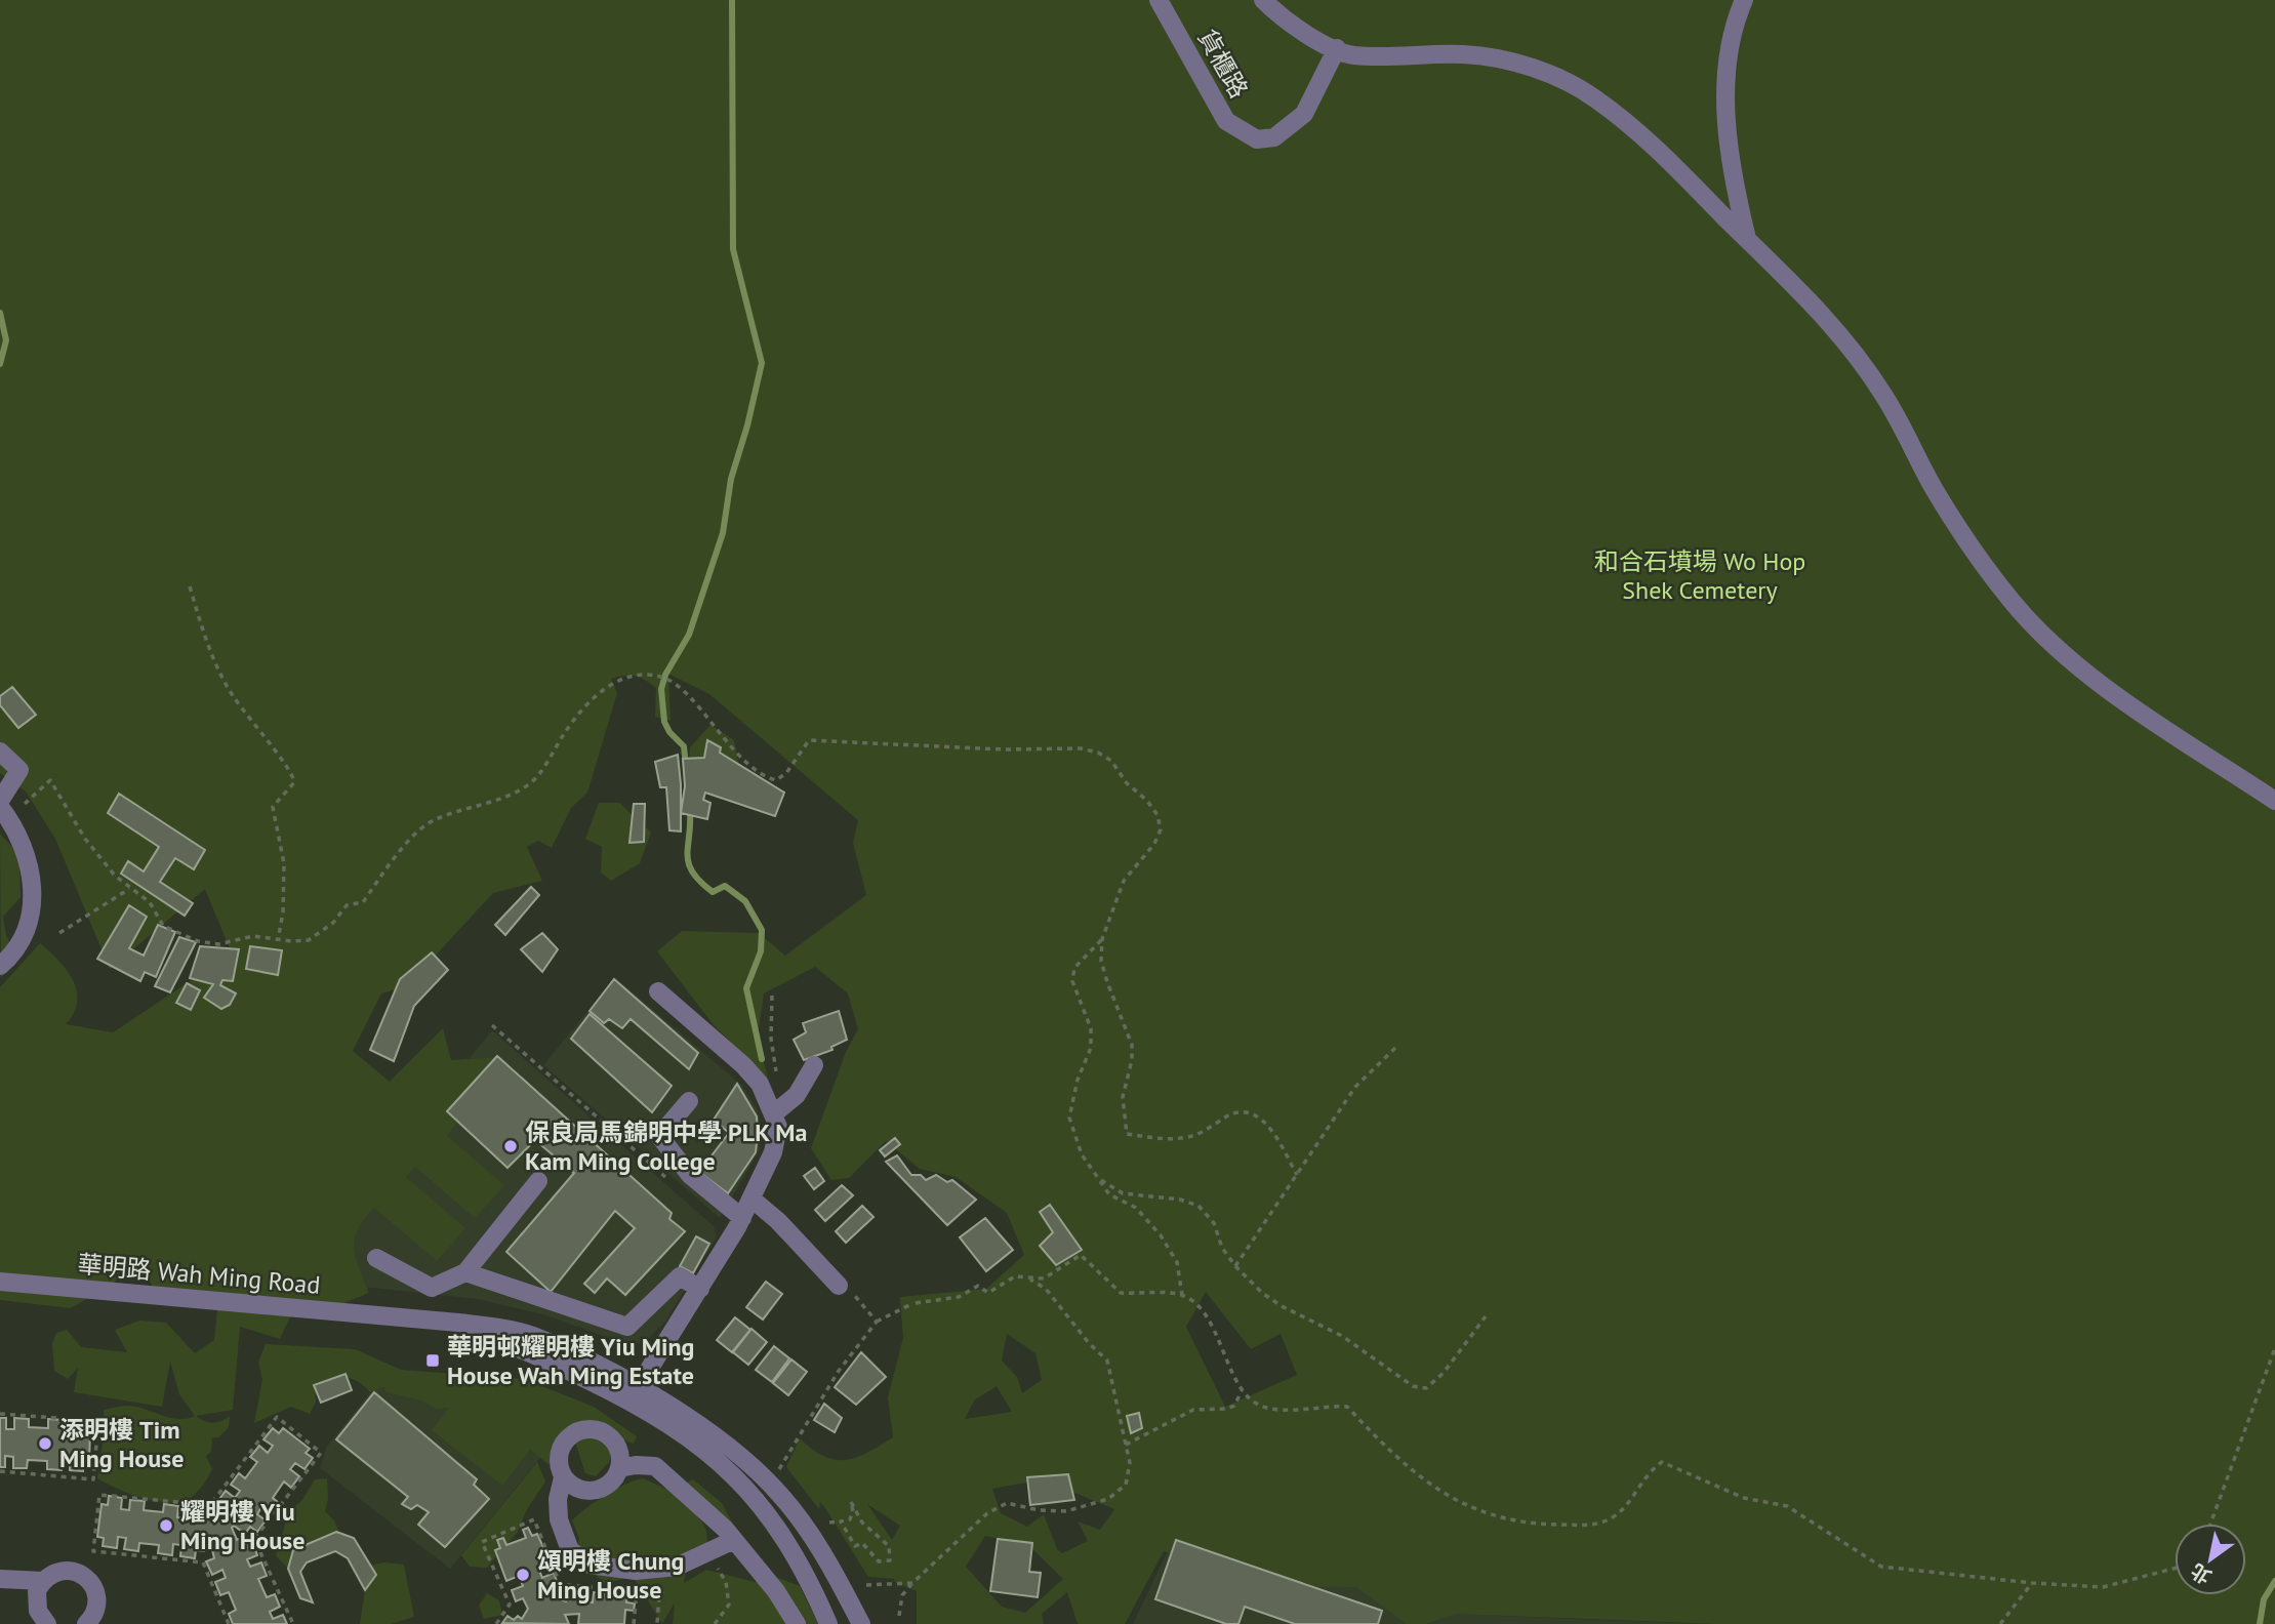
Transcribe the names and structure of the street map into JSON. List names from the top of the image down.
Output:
{
  "streets": {
    "street": ["貨櫃路", "華明路 Wah Ming Road"]
  },
  "parks": ["和合石墳場 Wo Hop Shek Cemetery"],
  "places": {
    "other": [
      "保良局馬錦明中學 PLK Ma Kam Ming College",
      "添明樓 Tim Ming House",
      "耀明樓 Yiu Ming House",
      "頌明樓 Chung Ming House"
    ],
    "transit": ["華明邨耀明樓 Yiu Ming House Wah Ming Estate"]
  },
  "north": "bottom left"
}
